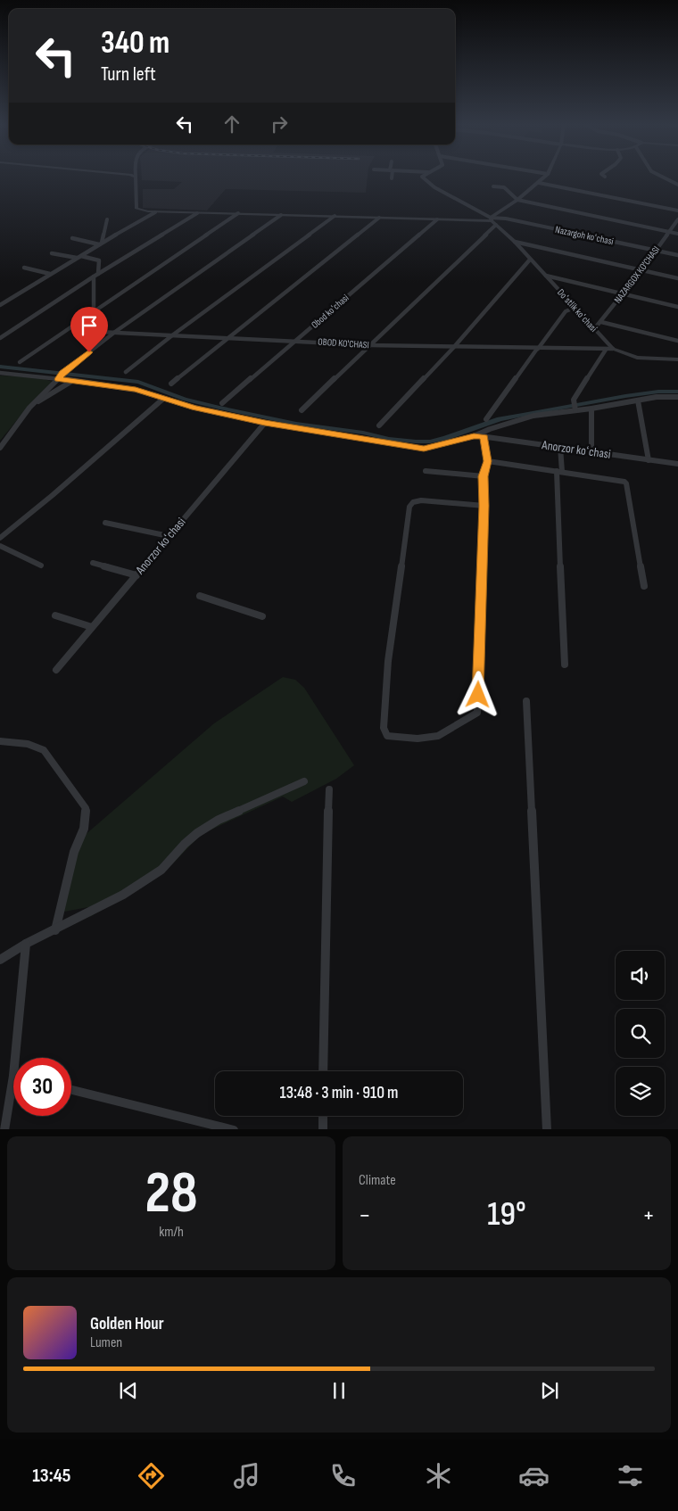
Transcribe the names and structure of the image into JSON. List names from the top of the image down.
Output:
{
  "streets": {
    "street": [
      "Nazargoh koʻchasi",
      "NAZARGOX KO'CHASI",
      "Doʻstlik koʻchasi",
      "Obod koʻchasi",
      "OBOD KO'CHASI",
      "Anorzor koʻchasi"
    ]
  },
  "crossings": [
    ["Nazargoh koʻchasi", "NAZARGOX KO'CHASI"],
    ["Nazargoh koʻchasi", "Doʻstlik koʻchasi"],
    ["NAZARGOX KO'CHASI", "Doʻstlik koʻchasi"],
    ["Doʻstlik koʻchasi", "OBOD KO'CHASI"],
    ["Obod koʻchasi", "OBOD KO'CHASI"]
  ],
  "page": {
    "turn": ["340 m", "Turn left"],
    "limit": "30",
    "trip": "13:48 · 3 min · 910 m",
    "tile": [
      ["28", "km/h"],
      "Climate"
    ],
    "heat": ["−", "19°", "+"],
    "song": ["Golden Hour", "Lumen"],
    "tabs": "13:45"
  }
}
